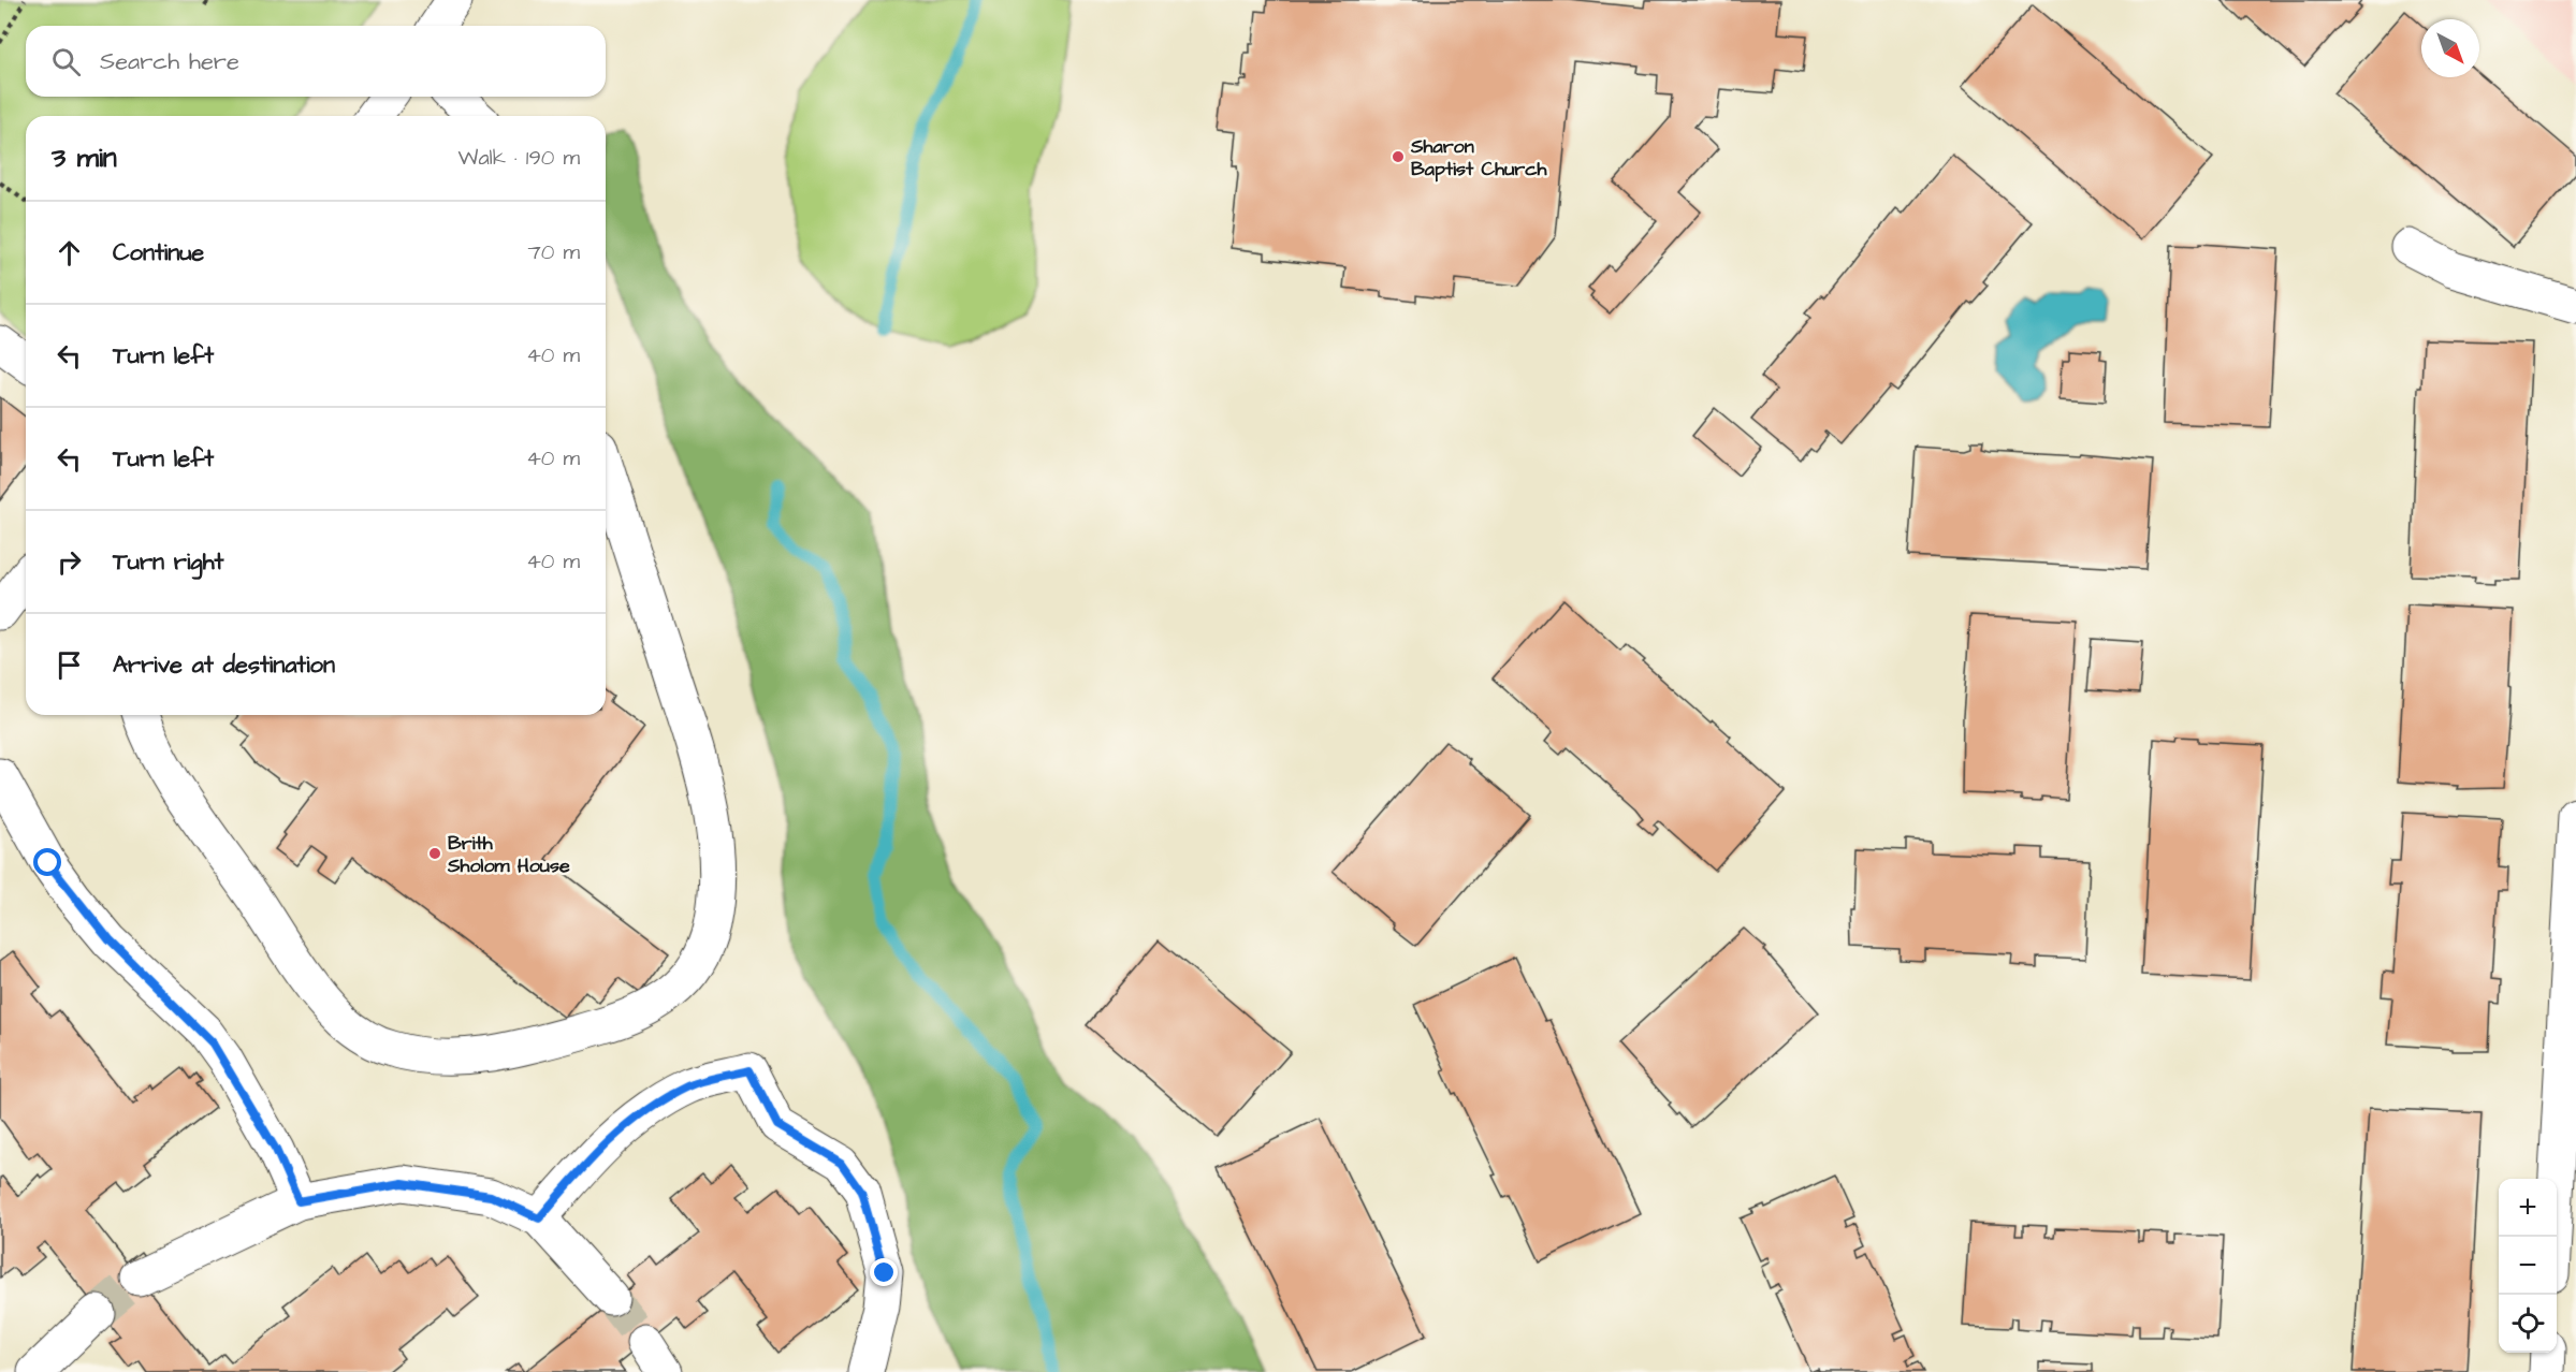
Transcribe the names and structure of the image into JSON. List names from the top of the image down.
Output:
{
  "places": ["Sharon Baptist Church", "Brith Sholom House"],
  "north": "bottom right",
  "page": {
    "search": "Search here",
    "heading": ["3 min", "Walk · 190 m"],
    "list": [
      ["Continue", "70 m"],
      ["Turn left", "40 m"],
      ["Turn left", "40 m"],
      ["Turn right", "40 m"],
      "Arrive at destination"
    ],
    "map_buttons": ["+", "−"]
  }
}
